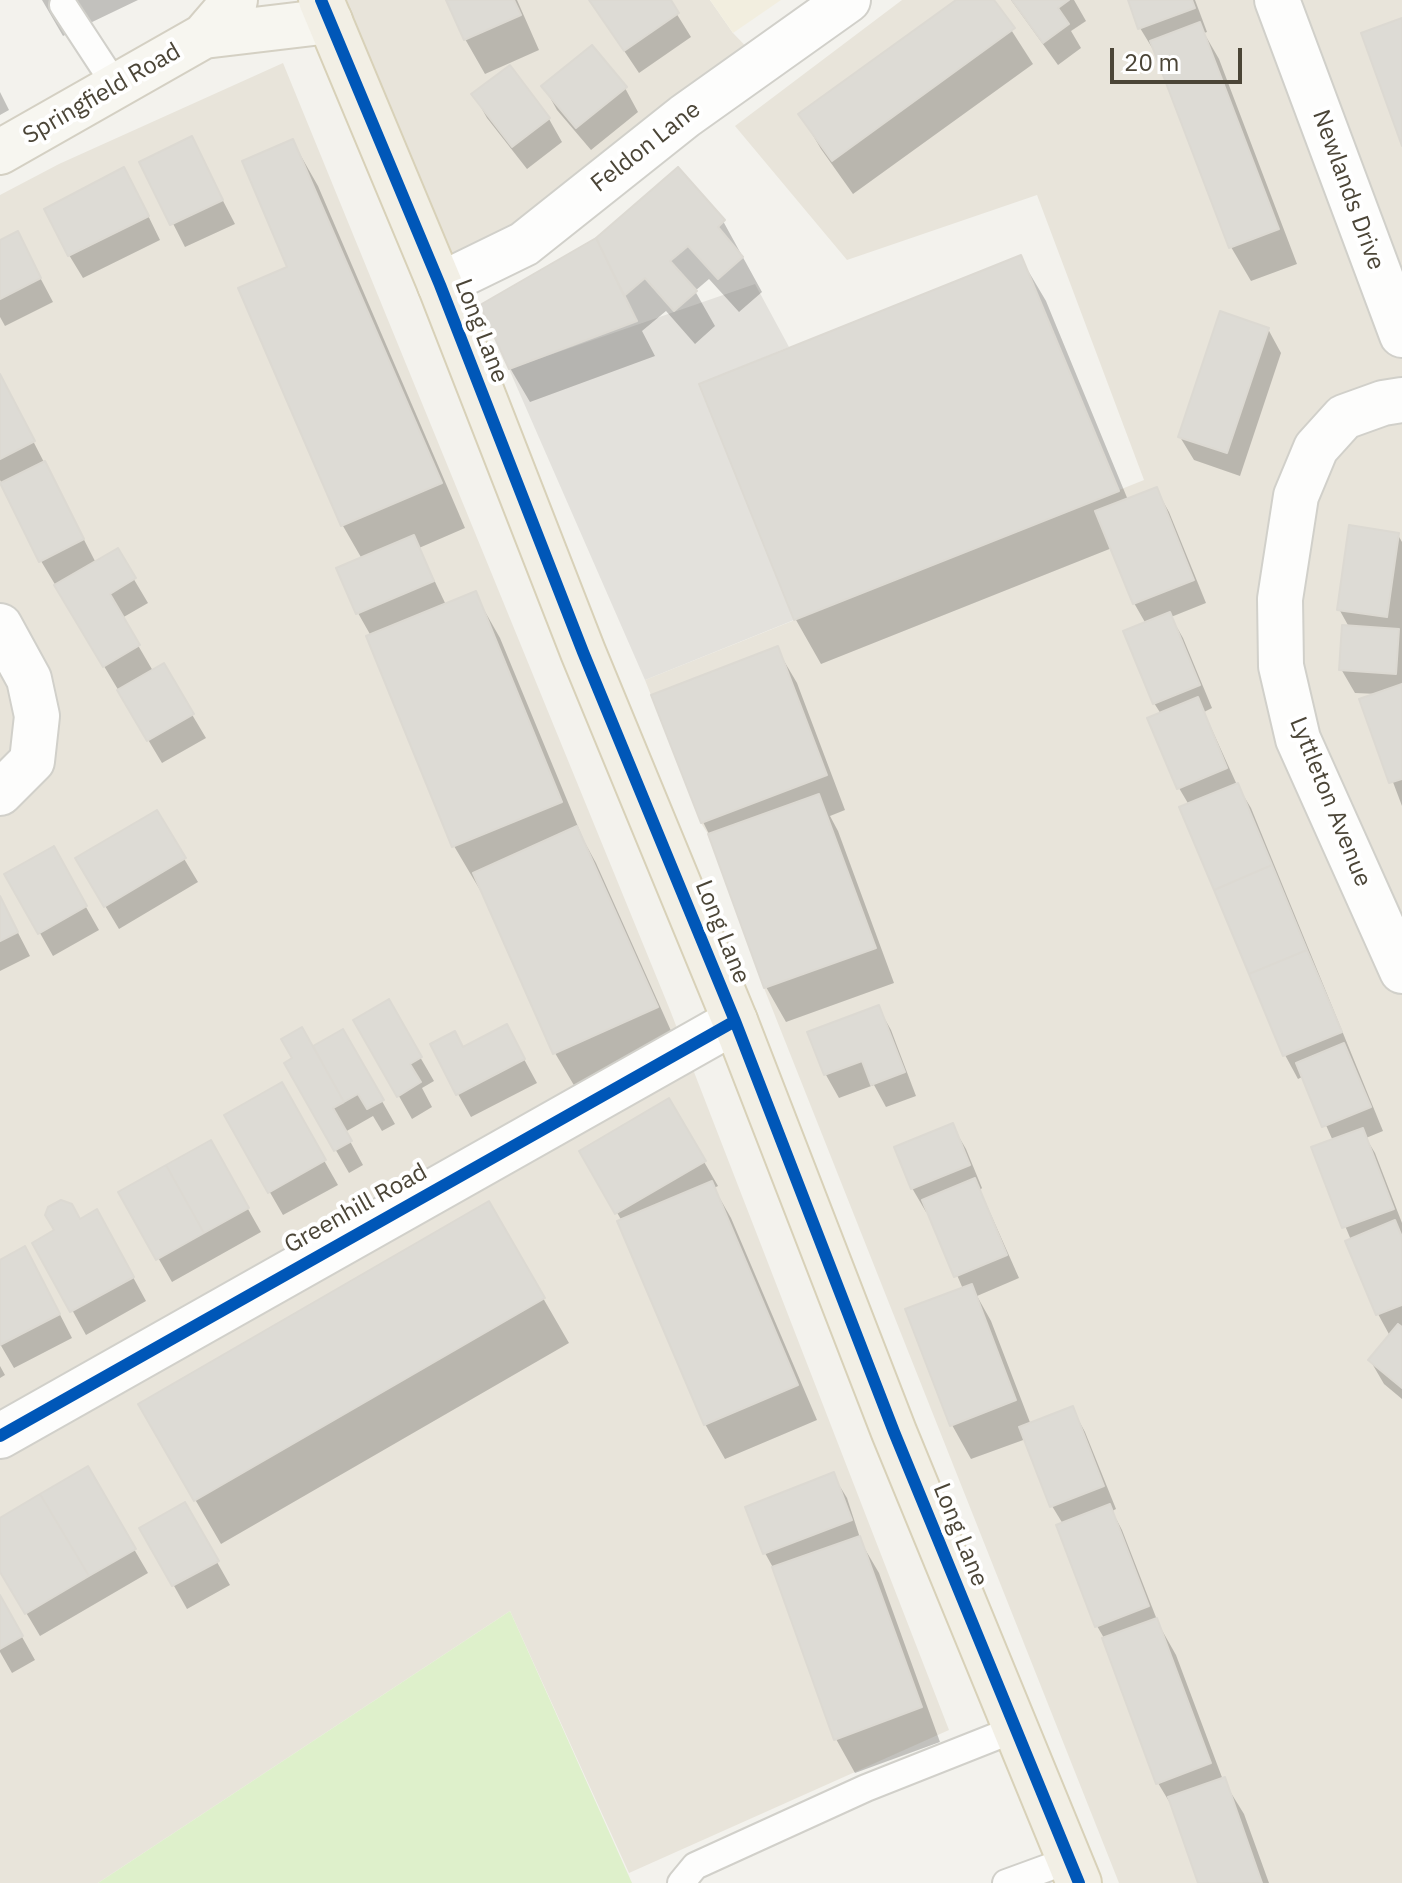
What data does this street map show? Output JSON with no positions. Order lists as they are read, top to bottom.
{
  "streets": {
    "main road": ["Long Lane"],
    "street": [
      "Springfield Road",
      "Feldon Lane",
      "Newlands Drive",
      "Lyttleton Avenue",
      "Greenhill Road"
    ]
  },
  "crossings": [
    ["Springfield Road", "Long Lane"],
    ["Feldon Lane", "Long Lane"],
    ["Long Lane", "Greenhill Road"]
  ],
  "scale_bar": "20 m"
}
